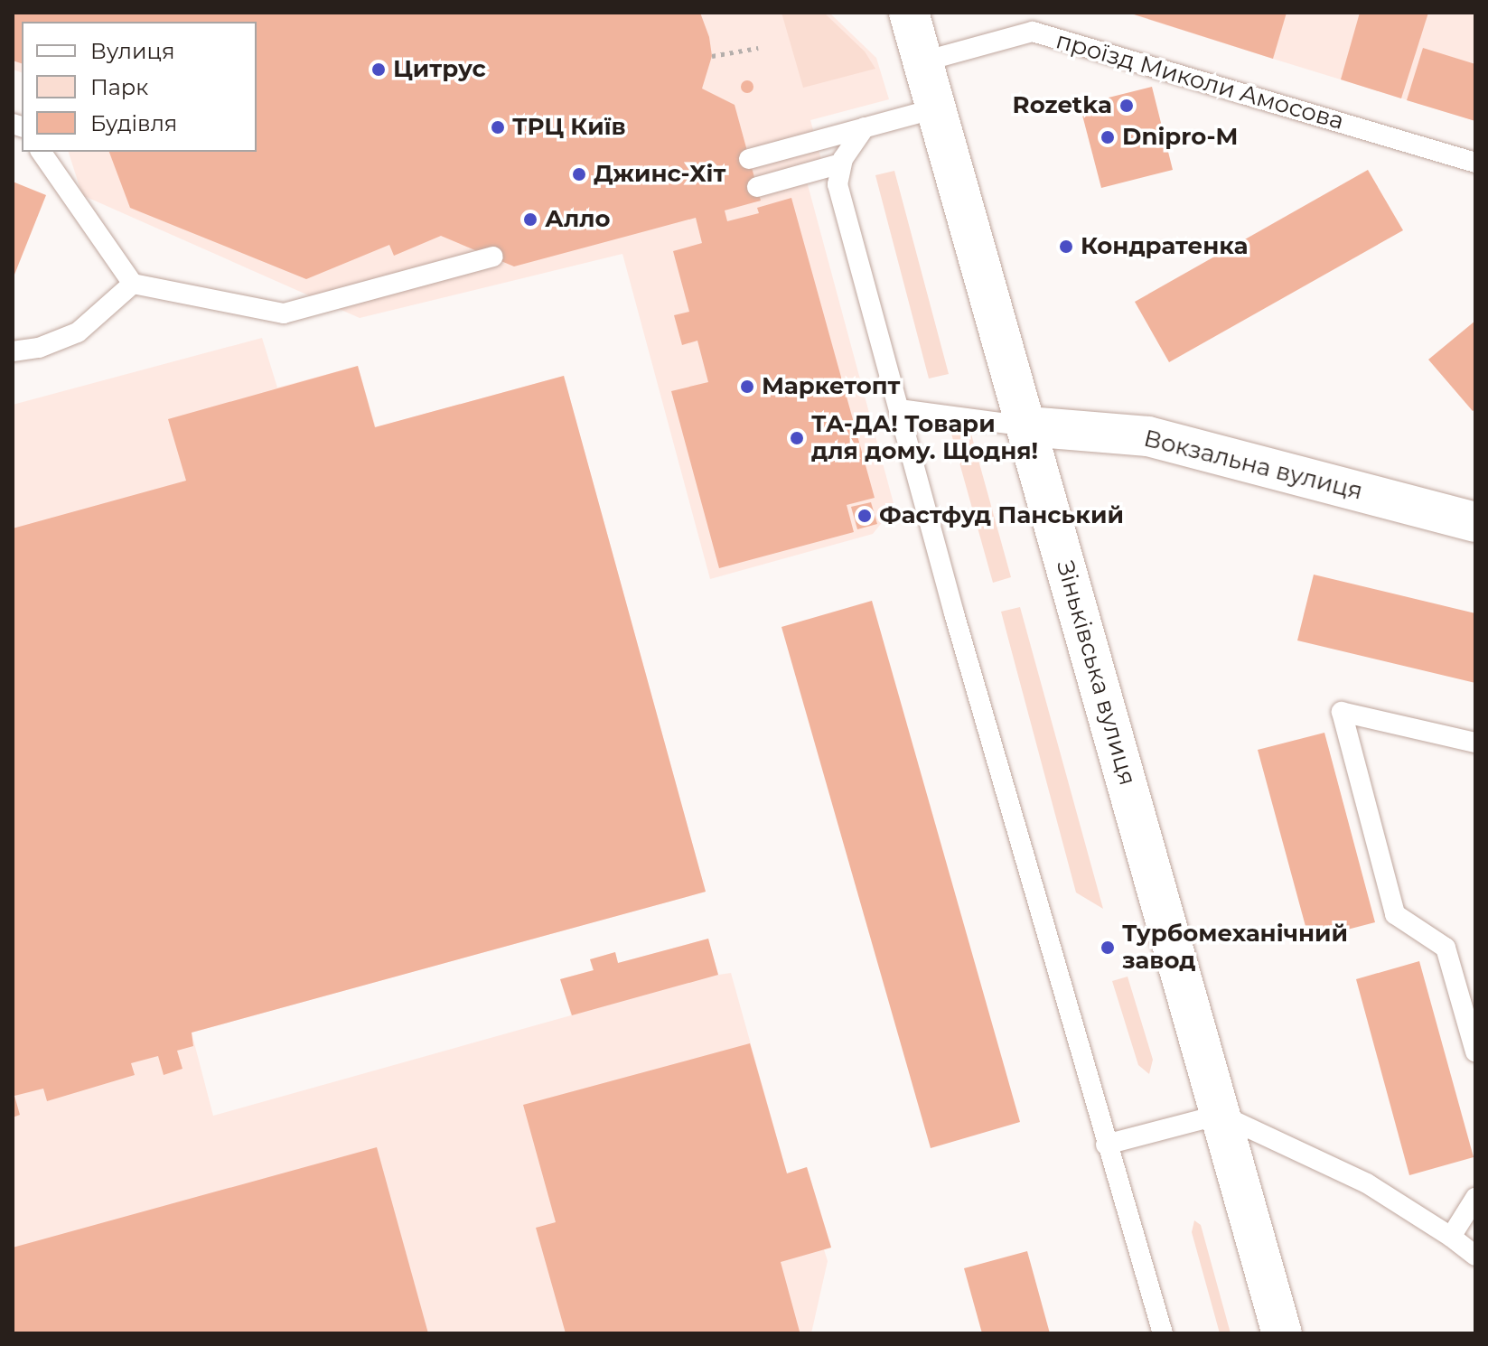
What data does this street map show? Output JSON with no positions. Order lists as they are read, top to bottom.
{
  "streets": {
    "main road": ["Вокзальна вулиця", "Зіньківська вулиця"],
    "lane": ["проїзд Миколи Амосова"]
  },
  "crossings": [
    ["проїзд Миколи Амосова", "Зіньківська вулиця"],
    ["Вокзальна вулиця", "Зіньківська вулиця"]
  ],
  "places": [
    "Цитрус",
    "Rozetka",
    "ТРЦ Київ",
    "Dnipro-M",
    "Джинс-Хіт",
    "Алло",
    "Кондратенка",
    "Маркетопт",
    "ТА-ДА! Товари для дому. Щодня!",
    "Фастфуд Панський",
    "Турбомеханічний завод"
  ],
  "legend": ["Вулиця", "Парк", "Будівля"]
}
